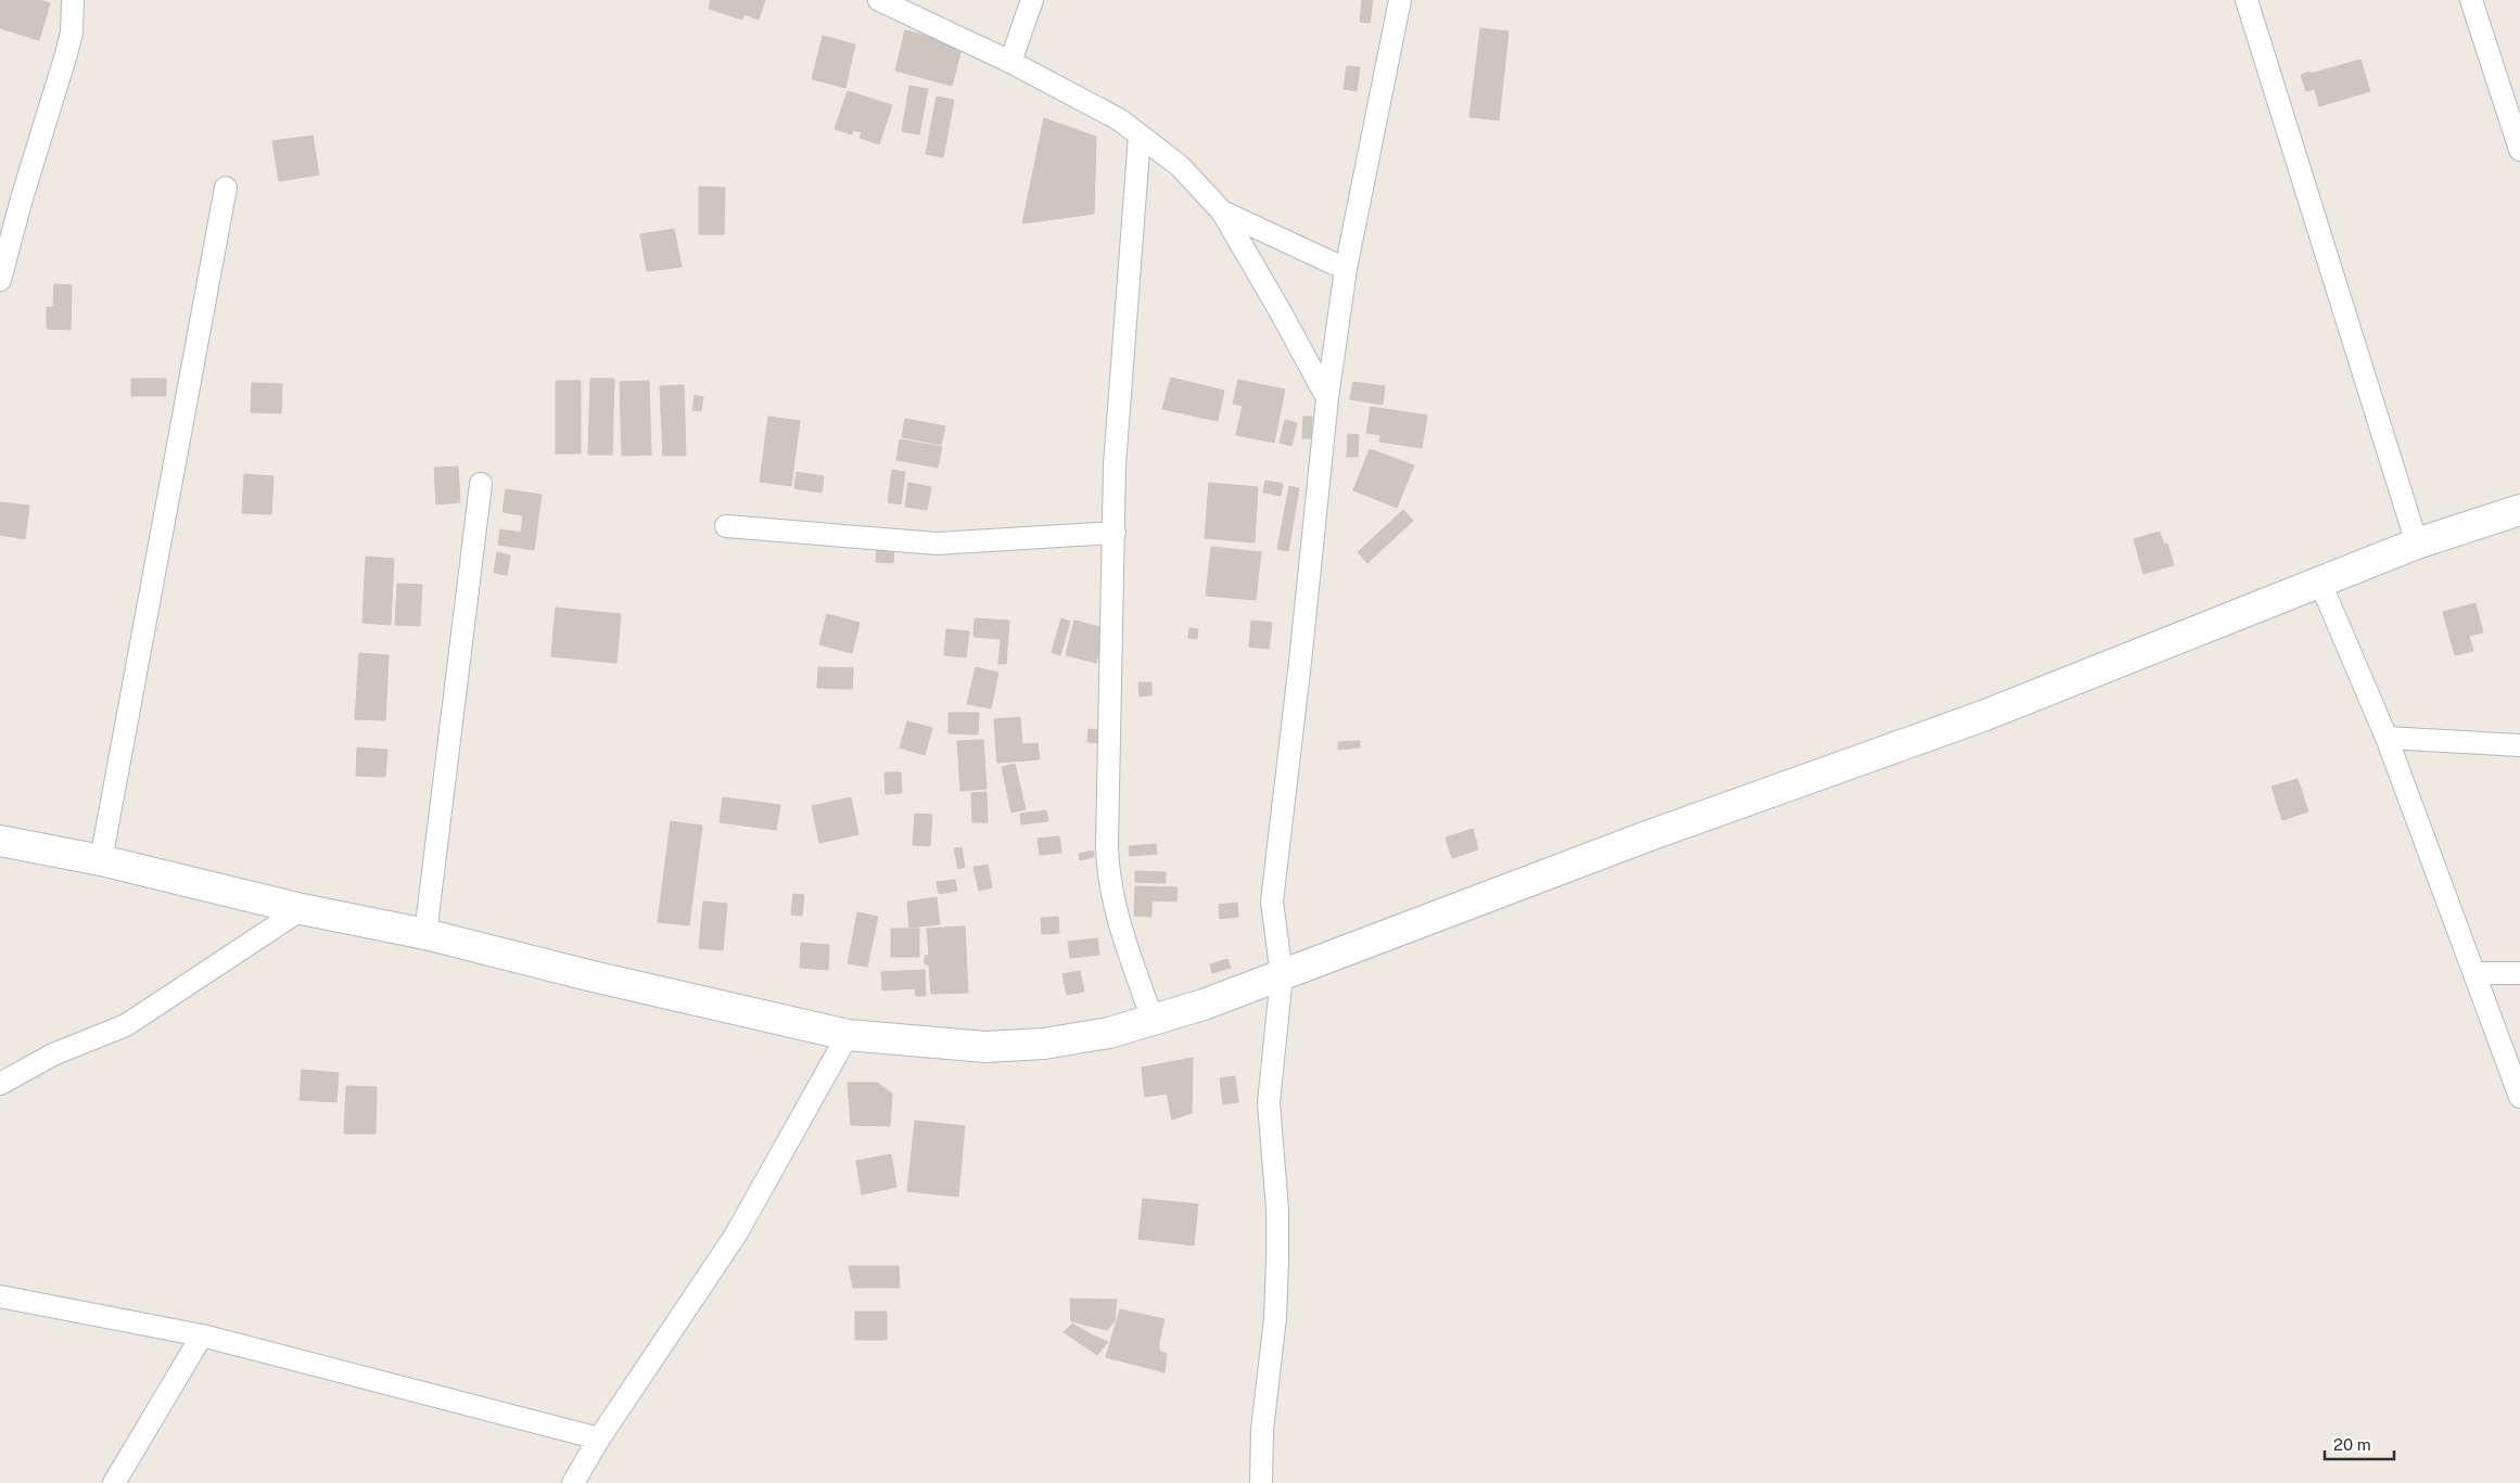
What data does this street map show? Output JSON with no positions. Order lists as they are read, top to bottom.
{
  "scale_bar": "20 m"
}
